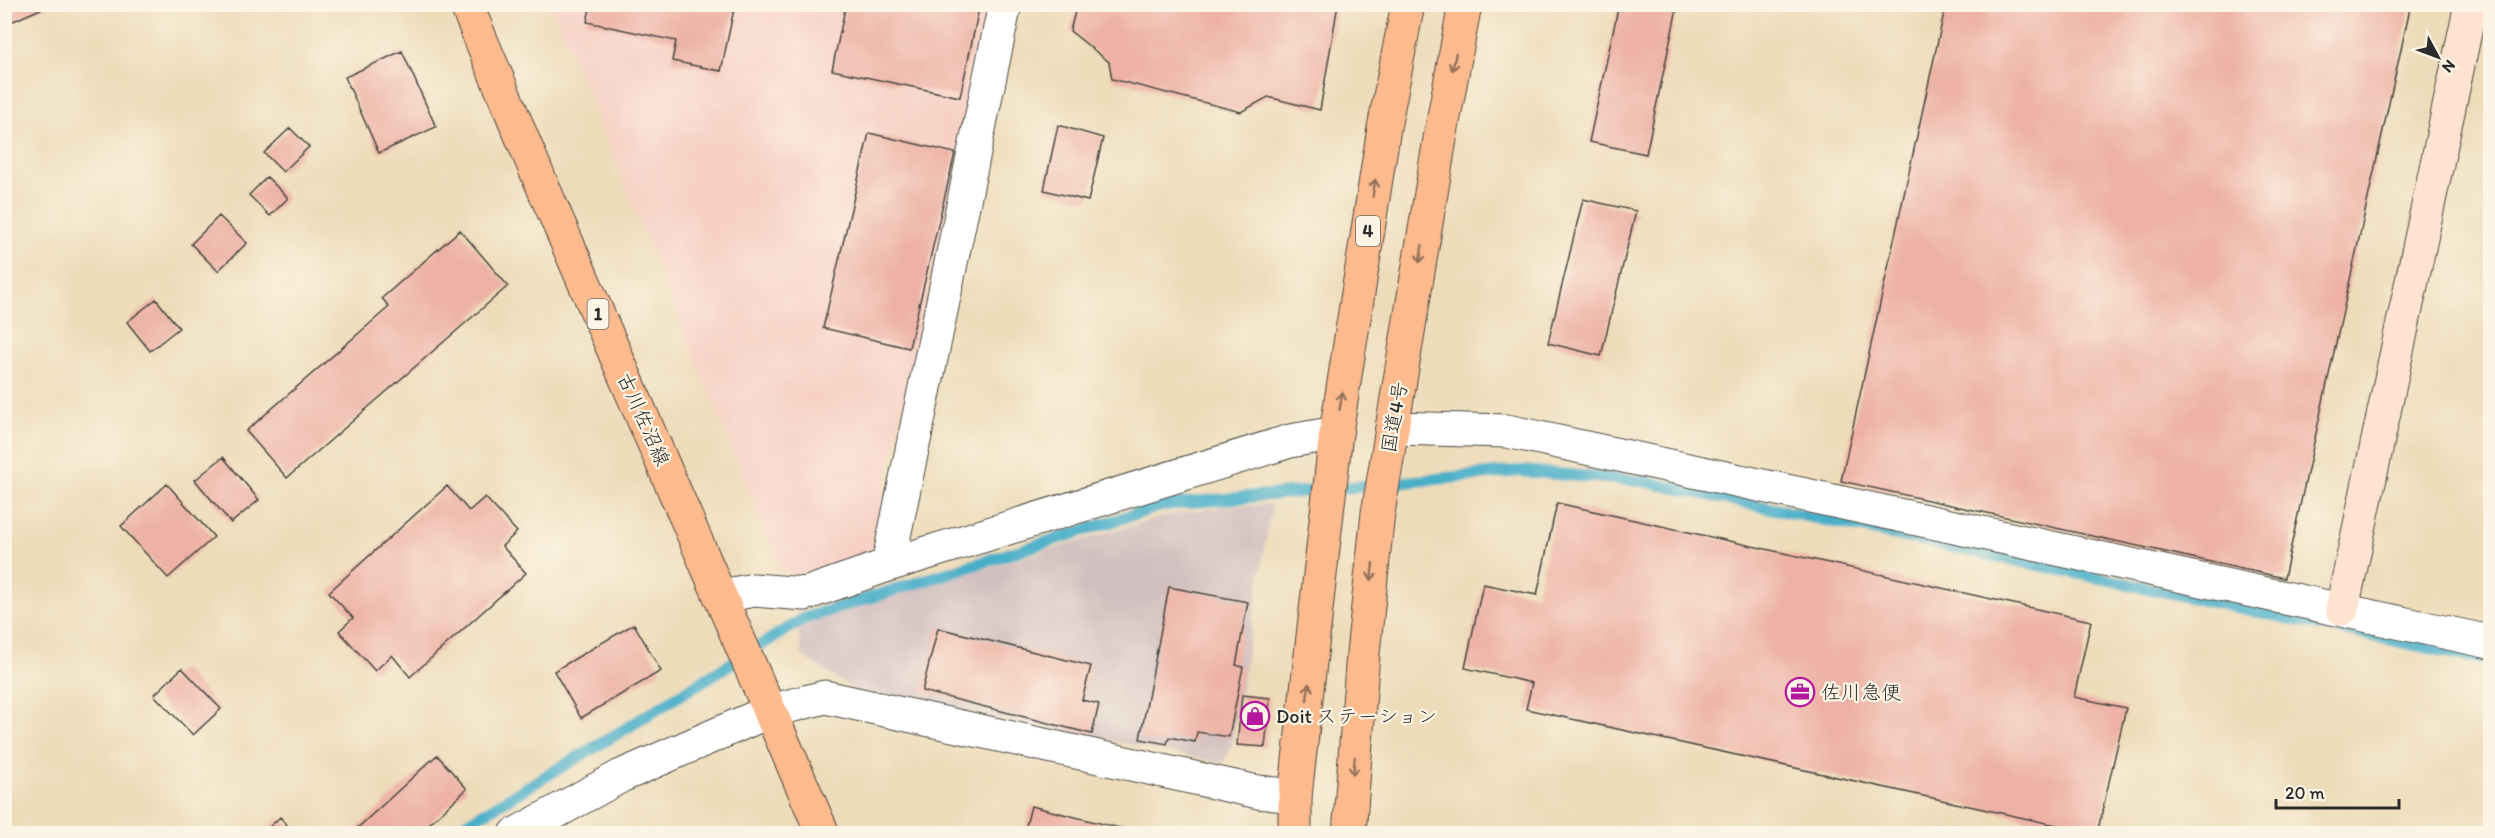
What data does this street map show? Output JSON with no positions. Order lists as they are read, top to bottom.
{
  "streets": {
    "main road": [
      "4",
      "1",
      "国道4号",
      "古川佐沼線"
    ]
  },
  "places": {
    "office": ["佐川急便"],
    "shop": ["Doit ステーション"]
  },
  "scale_bar": "20 m",
  "north": "bottom right"
}
